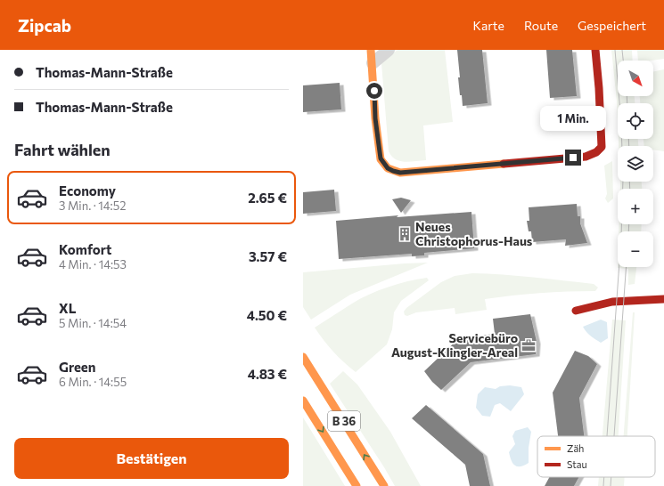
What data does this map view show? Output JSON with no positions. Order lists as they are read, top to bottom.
{
  "streets": {
    "main road": ["B 36"]
  },
  "places": {
    "building": ["Neues Christophorus-Haus"],
    "office": ["Servicebüro August-Klingler-Areal"]
  },
  "legend": ["Zäh", "Stau"],
  "north": "bottom right",
  "page": {
    "header": "Zipcab",
    "nav": ["Karte", "Route", "Gespeichert"],
    "banner": ["Thomas-Mann-Straße", "Thomas-Mann-Straße"],
    "map_buttons": ["+", "−"],
    "bubble": "1 Min.",
    "heading": "Fahrt wählen",
    "list": [
      {
        "name": "Economy",
        "note": "3 Min. · 14:52",
        "value": "2.65 €"
      },
      {
        "name": "Komfort",
        "note": "4 Min. · 14:53",
        "value": "3.57 €"
      },
      {
        "name": "XL",
        "note": "5 Min. · 14:54",
        "value": "4.50 €"
      },
      {
        "name": "Green",
        "note": "6 Min. · 14:55",
        "value": "4.83 €"
      }
    ],
    "buttons": "Bestätigen"
  }
}
